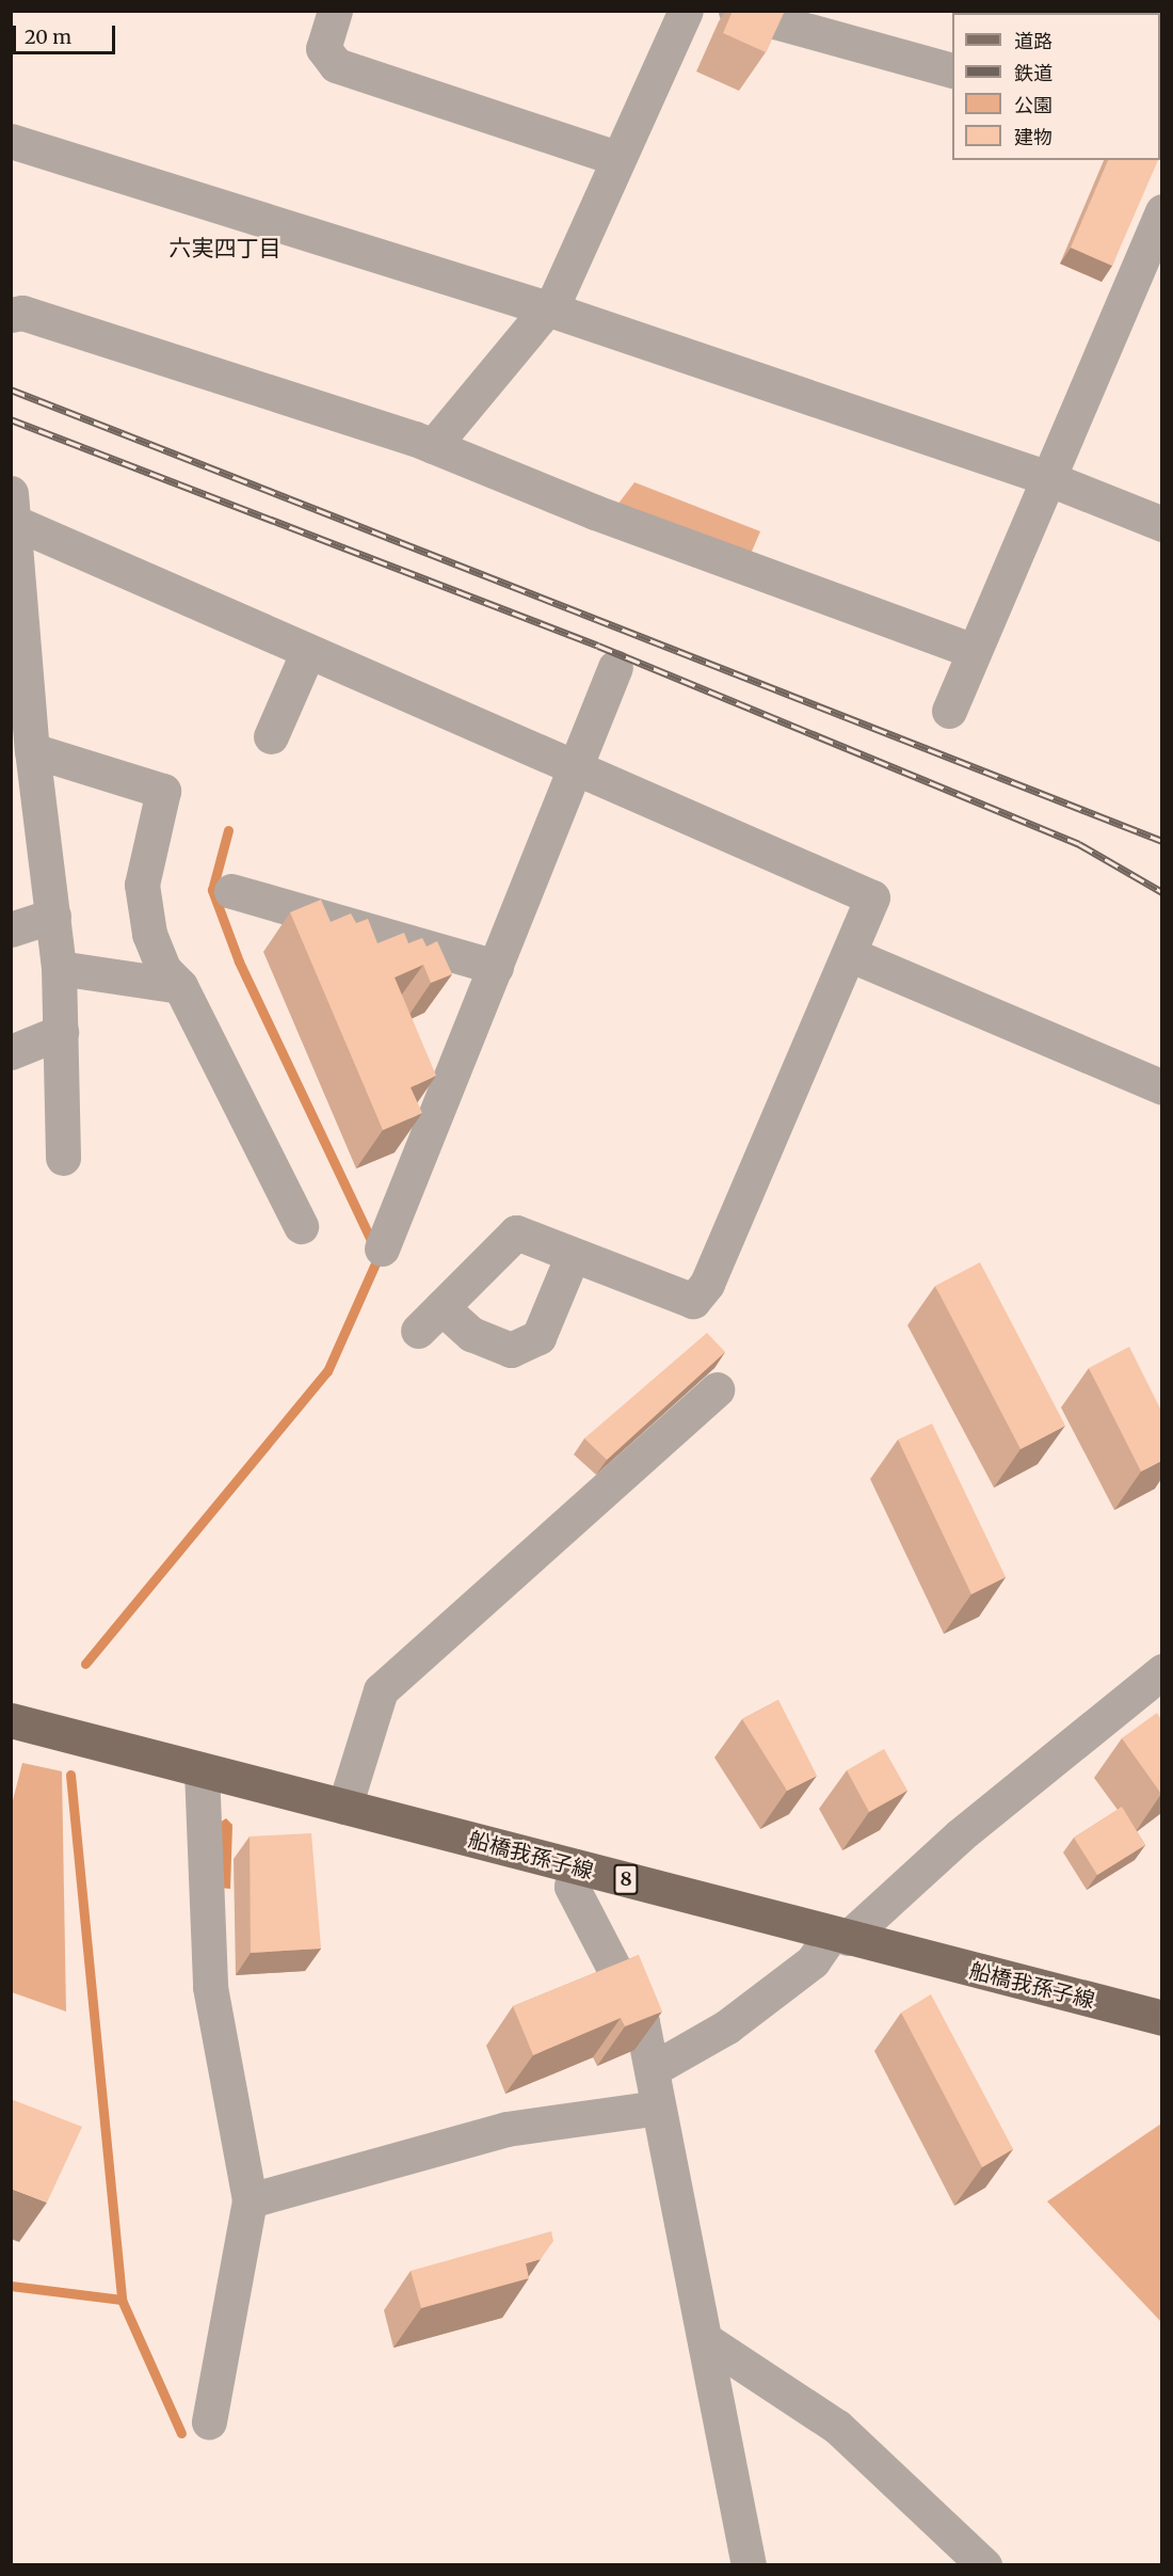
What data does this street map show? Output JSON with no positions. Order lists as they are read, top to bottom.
{
  "streets": {
    "main road": ["船橋我孫子線", "8"]
  },
  "districts": ["六実四丁目"],
  "legend": [
    "道路",
    "鉄道",
    "公園",
    "建物"
  ],
  "scale_bar": "20 m"
}
